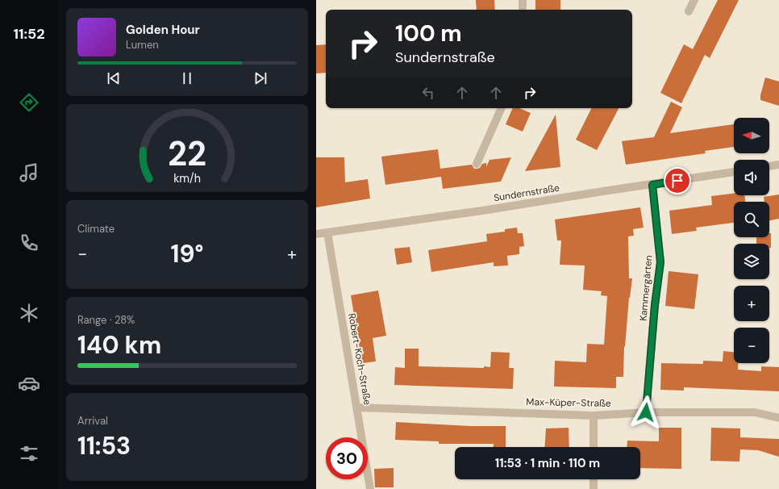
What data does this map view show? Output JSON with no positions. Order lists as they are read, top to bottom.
{
  "streets": {
    "street": [
      "Sundernstraße",
      "Kammergärten",
      "Robert-Koch-Straße",
      "Max-Küper-Straße"
    ]
  },
  "crossings": [
    ["Sundernstraße", "Kammergärten"],
    ["Sundernstraße", "Robert-Koch-Straße"],
    ["Kammergärten", "Max-Küper-Straße"],
    ["Robert-Koch-Straße", "Max-Küper-Straße"]
  ],
  "north": "left",
  "page": {
    "tabs": "11:52",
    "turn": ["100 m", "Sundernstraße"],
    "song": ["Golden Hour", "Lumen"],
    "map_buttons": ["+", "−"],
    "tile": [
      "Climate",
      ["Range · 28%", "140 km"],
      ["Arrival", "11:53"]
    ],
    "heat": ["−", "19°", "+"],
    "limit": "30",
    "trip": "11:53 · 1 min · 110 m",
    "gauge": ["22", "km/h"]
  }
}
